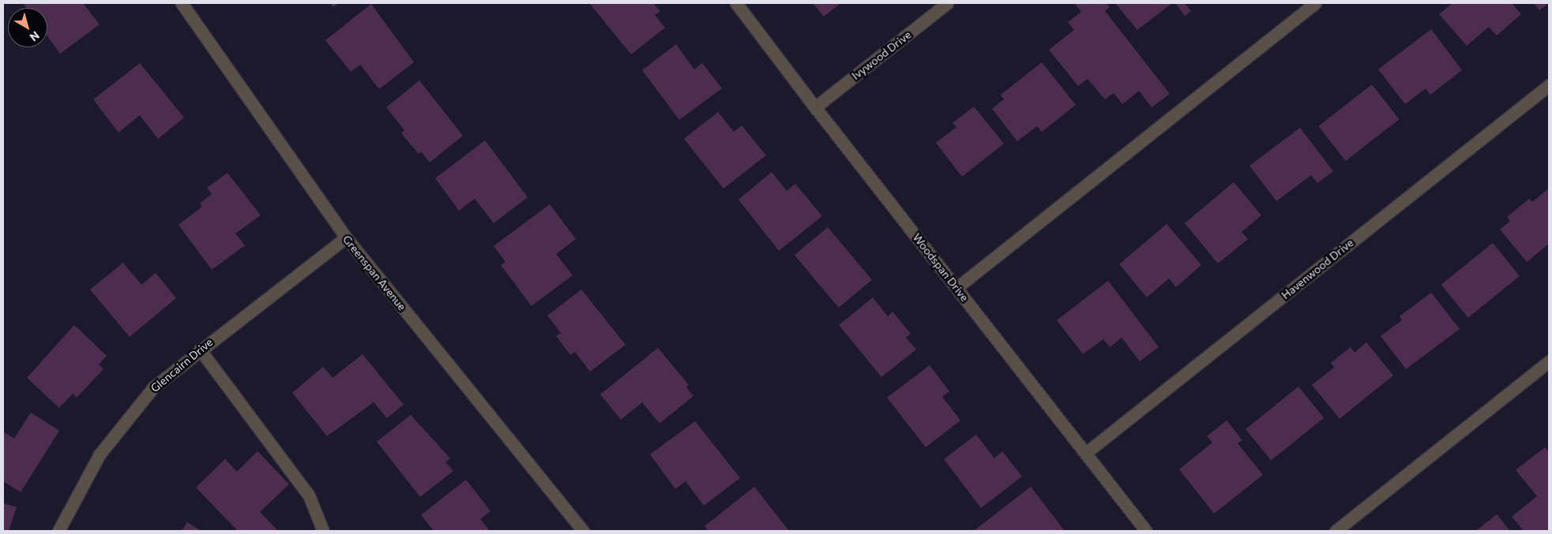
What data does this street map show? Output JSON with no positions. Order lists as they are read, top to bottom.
{
  "streets": {
    "street": [
      "Ivywood Drive",
      "Woodspan Drive",
      "Havenwood Drive",
      "Greenspan Avenue",
      "Glencairn Drive"
    ]
  },
  "crossings": [
    ["Ivywood Drive", "Woodspan Drive"],
    ["Woodspan Drive", "Havenwood Drive"],
    ["Greenspan Avenue", "Glencairn Drive"]
  ],
  "north": "bottom right"
}
